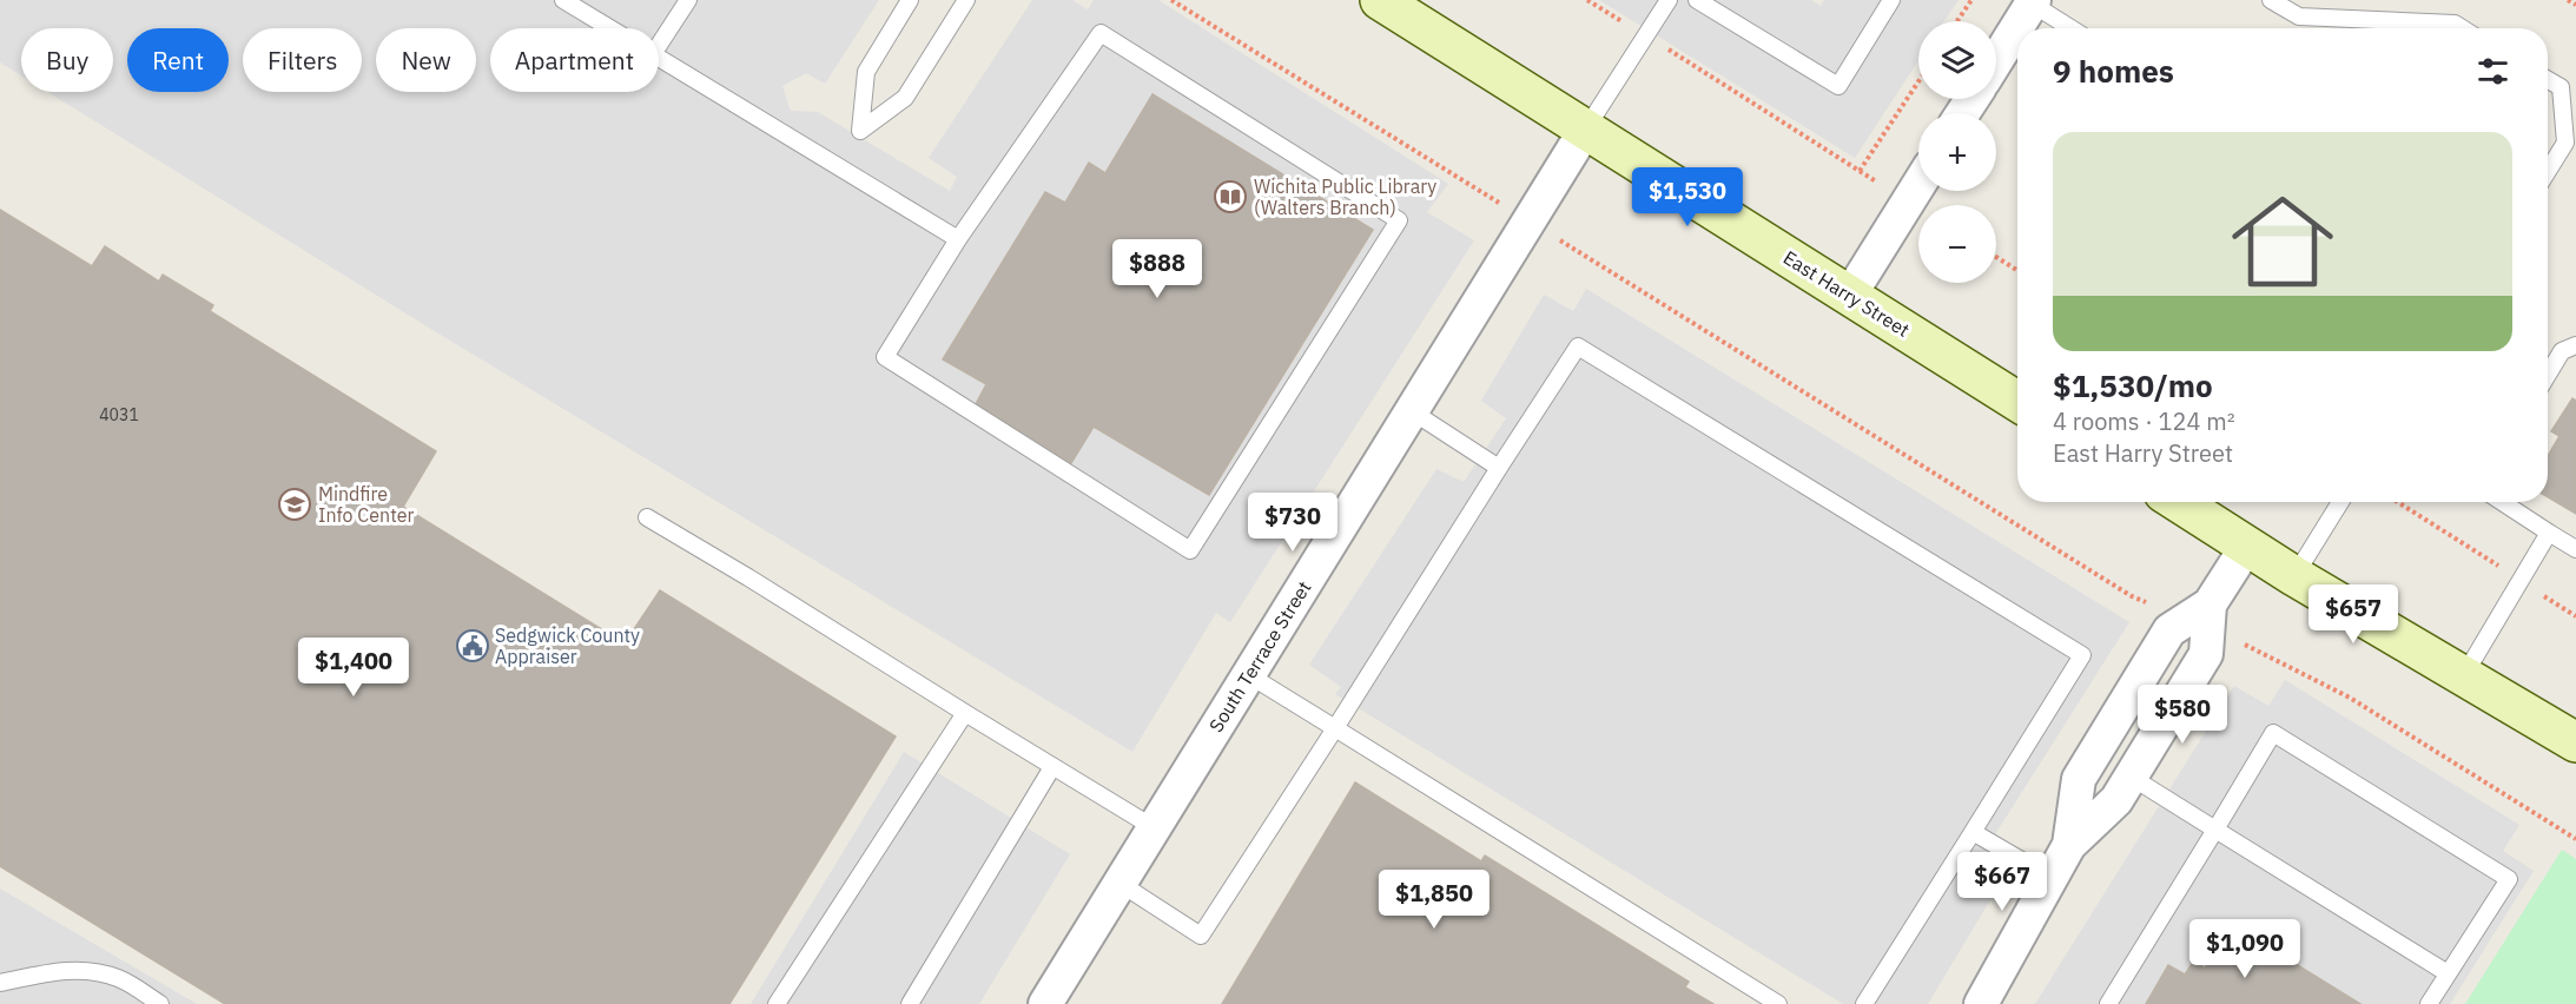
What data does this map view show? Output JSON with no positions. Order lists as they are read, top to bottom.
{
  "streets": {
    "main road": ["East Harry Street"],
    "street": ["South Terrace Street"]
  },
  "crossings": [
    ["East Harry Street", "South Terrace Street"]
  ],
  "places": {
    "library": ["Wichita Public Library (Walters Branch)"],
    "school or university": ["Mindfire Info Center"],
    "public building": ["Sedgwick County Appraiser"]
  },
  "house_numbers": ["4031"],
  "page": {
    "map_buttons": ["+", "−"],
    "chip": [
      "Buy",
      "Rent",
      "Filters",
      "New",
      "Apartment"
    ],
    "heading": "9 homes",
    "list": [
      {
        "name": "$1,530/mo",
        "note": "4 rooms · 124 m² · East Harry Street"
      }
    ],
    "price": [
      "$1,530",
      "$888",
      "$730",
      "$657",
      "$1,400",
      "$580",
      "$667",
      "$1,850",
      "$1,090"
    ]
  }
}
